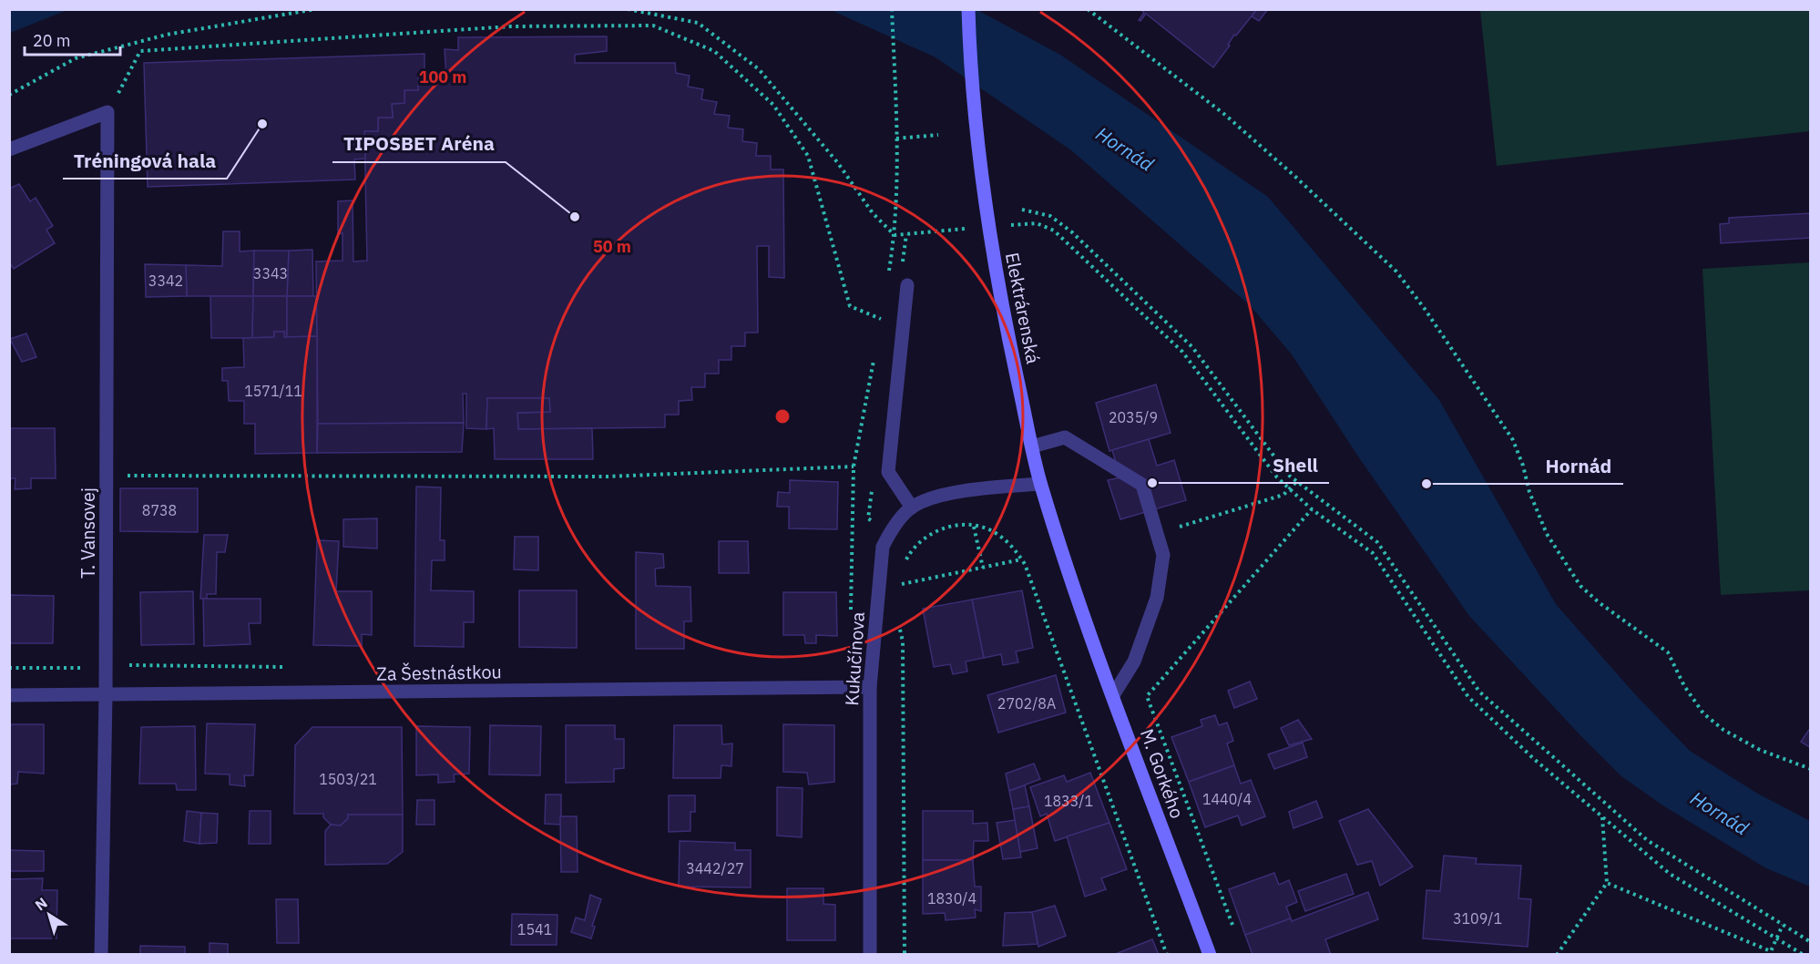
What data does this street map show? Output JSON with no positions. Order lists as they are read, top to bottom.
{
  "streets": {
    "main road": ["Elektrárenská", "M. Gorkého"],
    "street": ["T. Vansovej", "Kukučínova", "Za Šestnástkou"]
  },
  "crossings": [
    ["Elektrárenská", "M. Gorkého"],
    ["T. Vansovej", "Za Šestnástkou"],
    ["Kukučínova", "Za Šestnástkou"]
  ],
  "water": ["Hornád"],
  "places": [
    "Tréningová hala",
    "TIPOSBET Aréna",
    "Shell",
    "Hornád"
  ],
  "house_numbers": [
    "3343",
    "3342",
    "1571/11",
    "2035/9",
    "8738",
    "2702/8A",
    "1503/21",
    "1440/4",
    "1833/1",
    "3442/27",
    "1830/4",
    "3109/1",
    "1541"
  ],
  "scale_bar": "20 m",
  "north": "top left",
  "rings": ["100 m", "50 m"]
}
